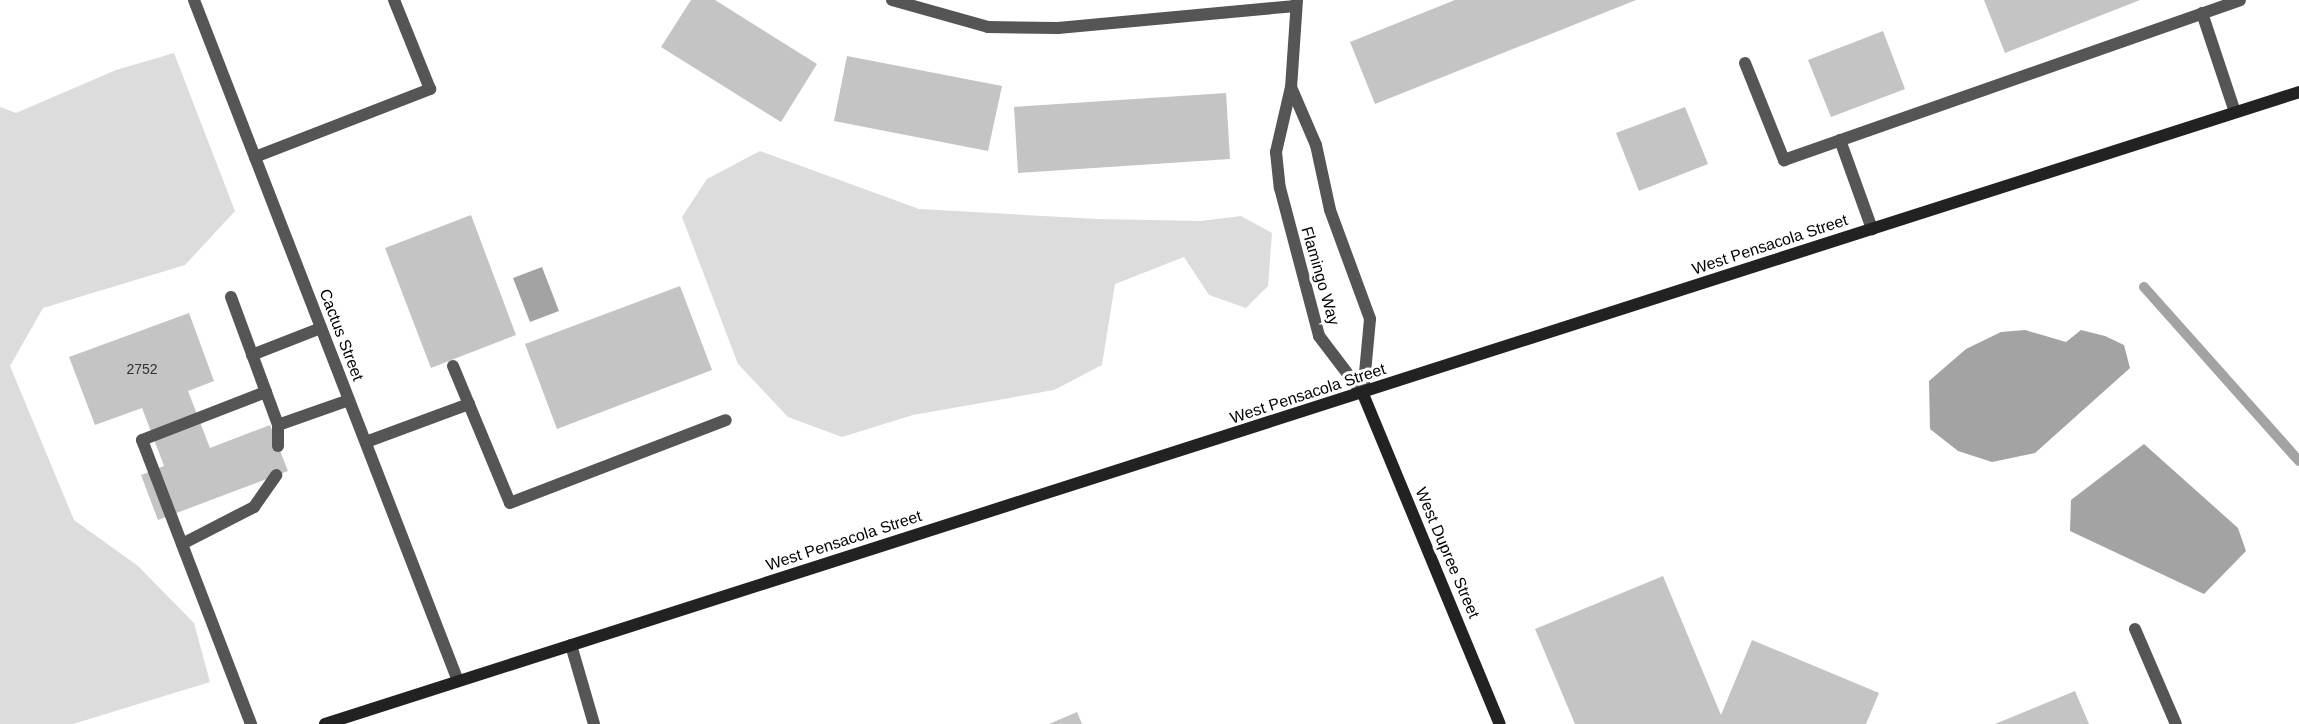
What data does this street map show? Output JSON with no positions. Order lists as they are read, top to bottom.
{
  "streets": {
    "main road": ["West Pensacola Street", "West Dupree Street"],
    "street": ["Flamingo Way", "Cactus Street"]
  },
  "crossings": [
    ["West Pensacola Street", "Flamingo Way"],
    ["West Pensacola Street", "Cactus Street"],
    ["West Pensacola Street", "West Dupree Street"],
    ["Flamingo Way", "West Dupree Street"]
  ],
  "house_numbers": ["2752"]
}
